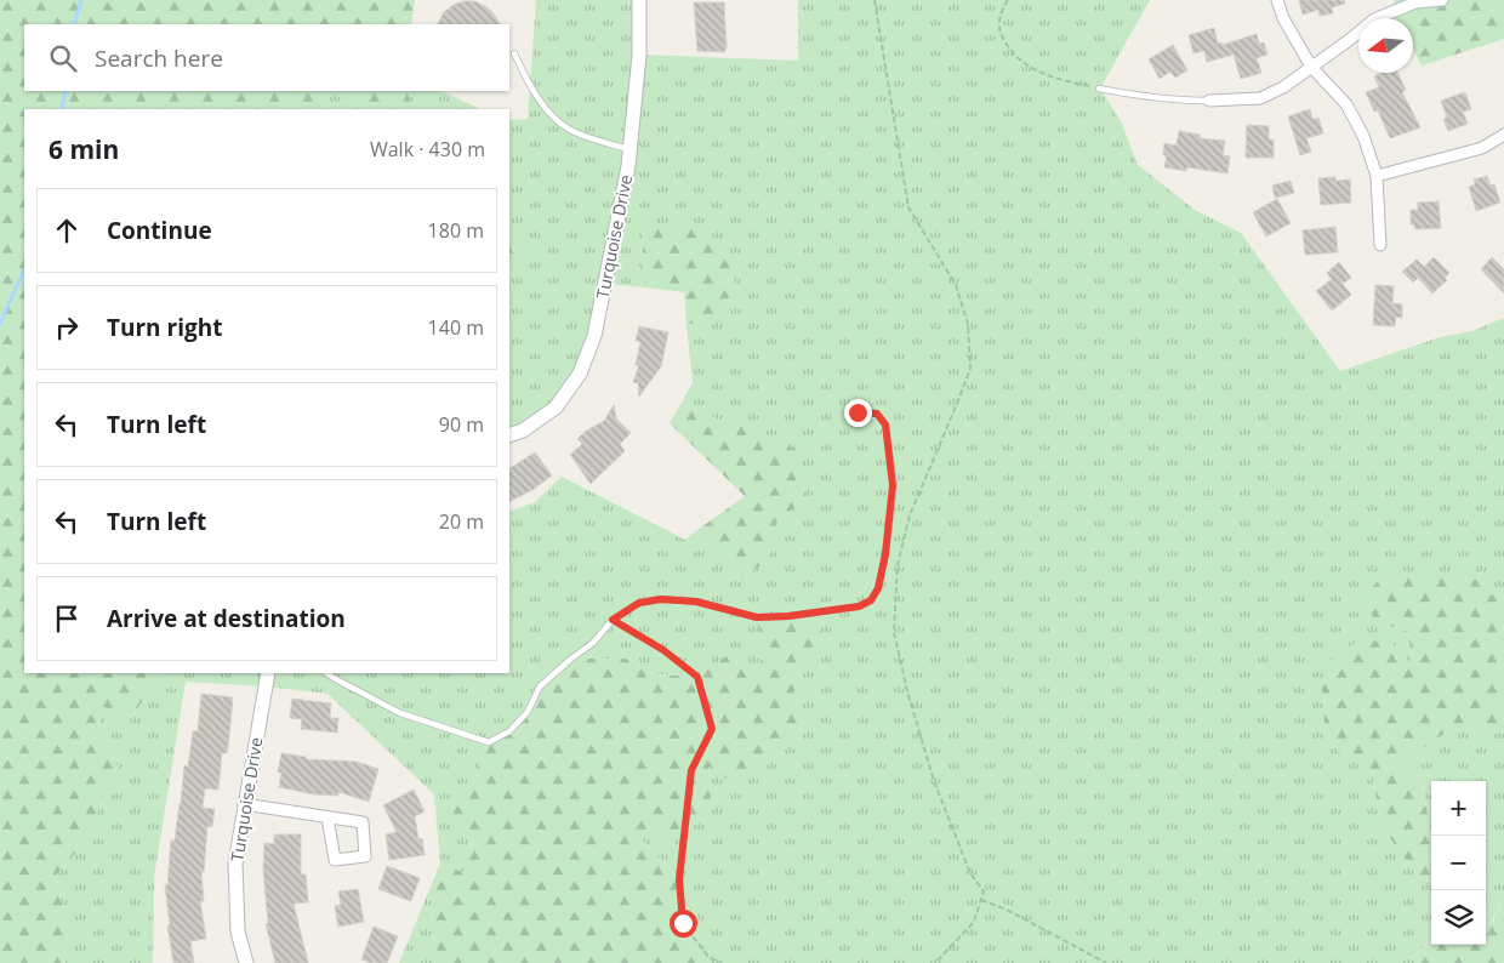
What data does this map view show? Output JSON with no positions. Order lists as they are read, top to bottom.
{
  "streets": {
    "street": ["Turquoise Drive"]
  },
  "north": "left",
  "page": {
    "search": "Search here",
    "heading": ["6 min", "Walk · 430 m"],
    "list": [
      ["Continue", "180 m"],
      ["Turn right", "140 m"],
      ["Turn left", "90 m"],
      ["Turn left", "20 m"],
      "Arrive at destination"
    ],
    "map_buttons": ["+", "−"]
  }
}
